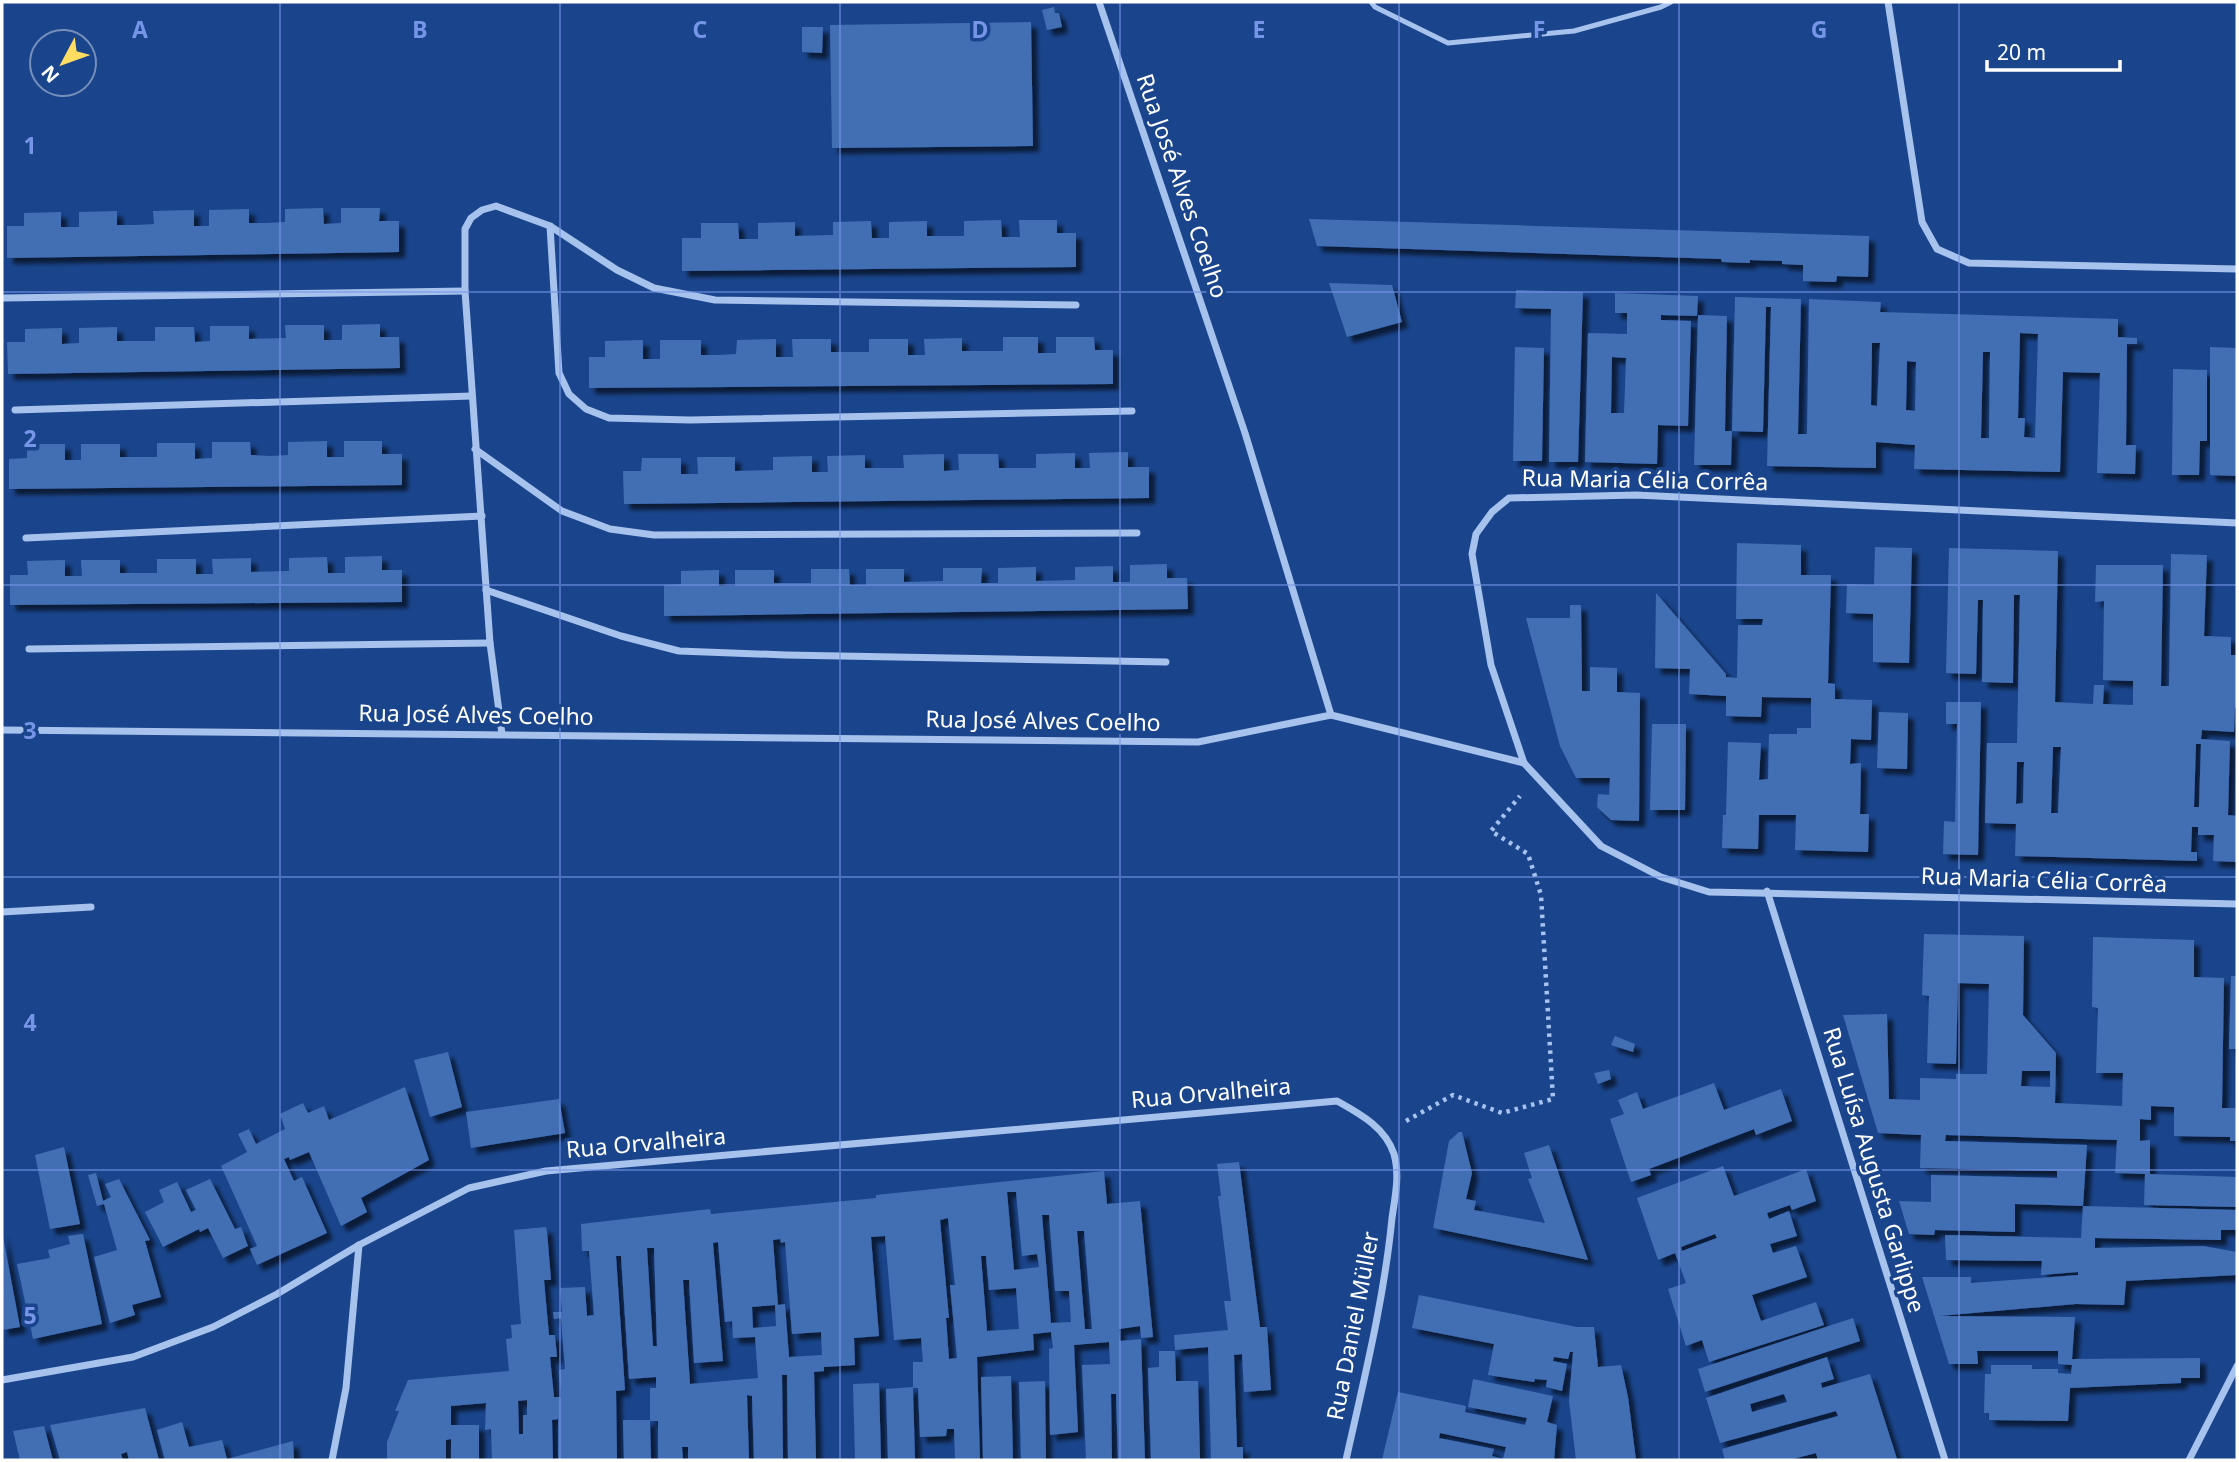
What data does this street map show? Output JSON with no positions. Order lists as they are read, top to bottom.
{
  "streets": {
    "street": [
      "Rua José Alves Coelho",
      "Rua Maria Célia Corrêa",
      "Rua Orvalheira",
      "Rua Luísa Augusta Garlippe",
      "Rua Daniel Müller"
    ]
  },
  "crossings": [
    ["Rua Maria Célia Corrêa", "Rua Luísa Augusta Garlippe"],
    ["Rua Orvalheira", "Rua Daniel Müller"]
  ],
  "scale_bar": "20 m",
  "north": "bottom left",
  "grid": {
    "columns": [
      "A",
      "B",
      "C",
      "D",
      "E",
      "F",
      "G"
    ],
    "rows": [
      "1",
      "2",
      "3",
      "4",
      "5"
    ]
  }
}
